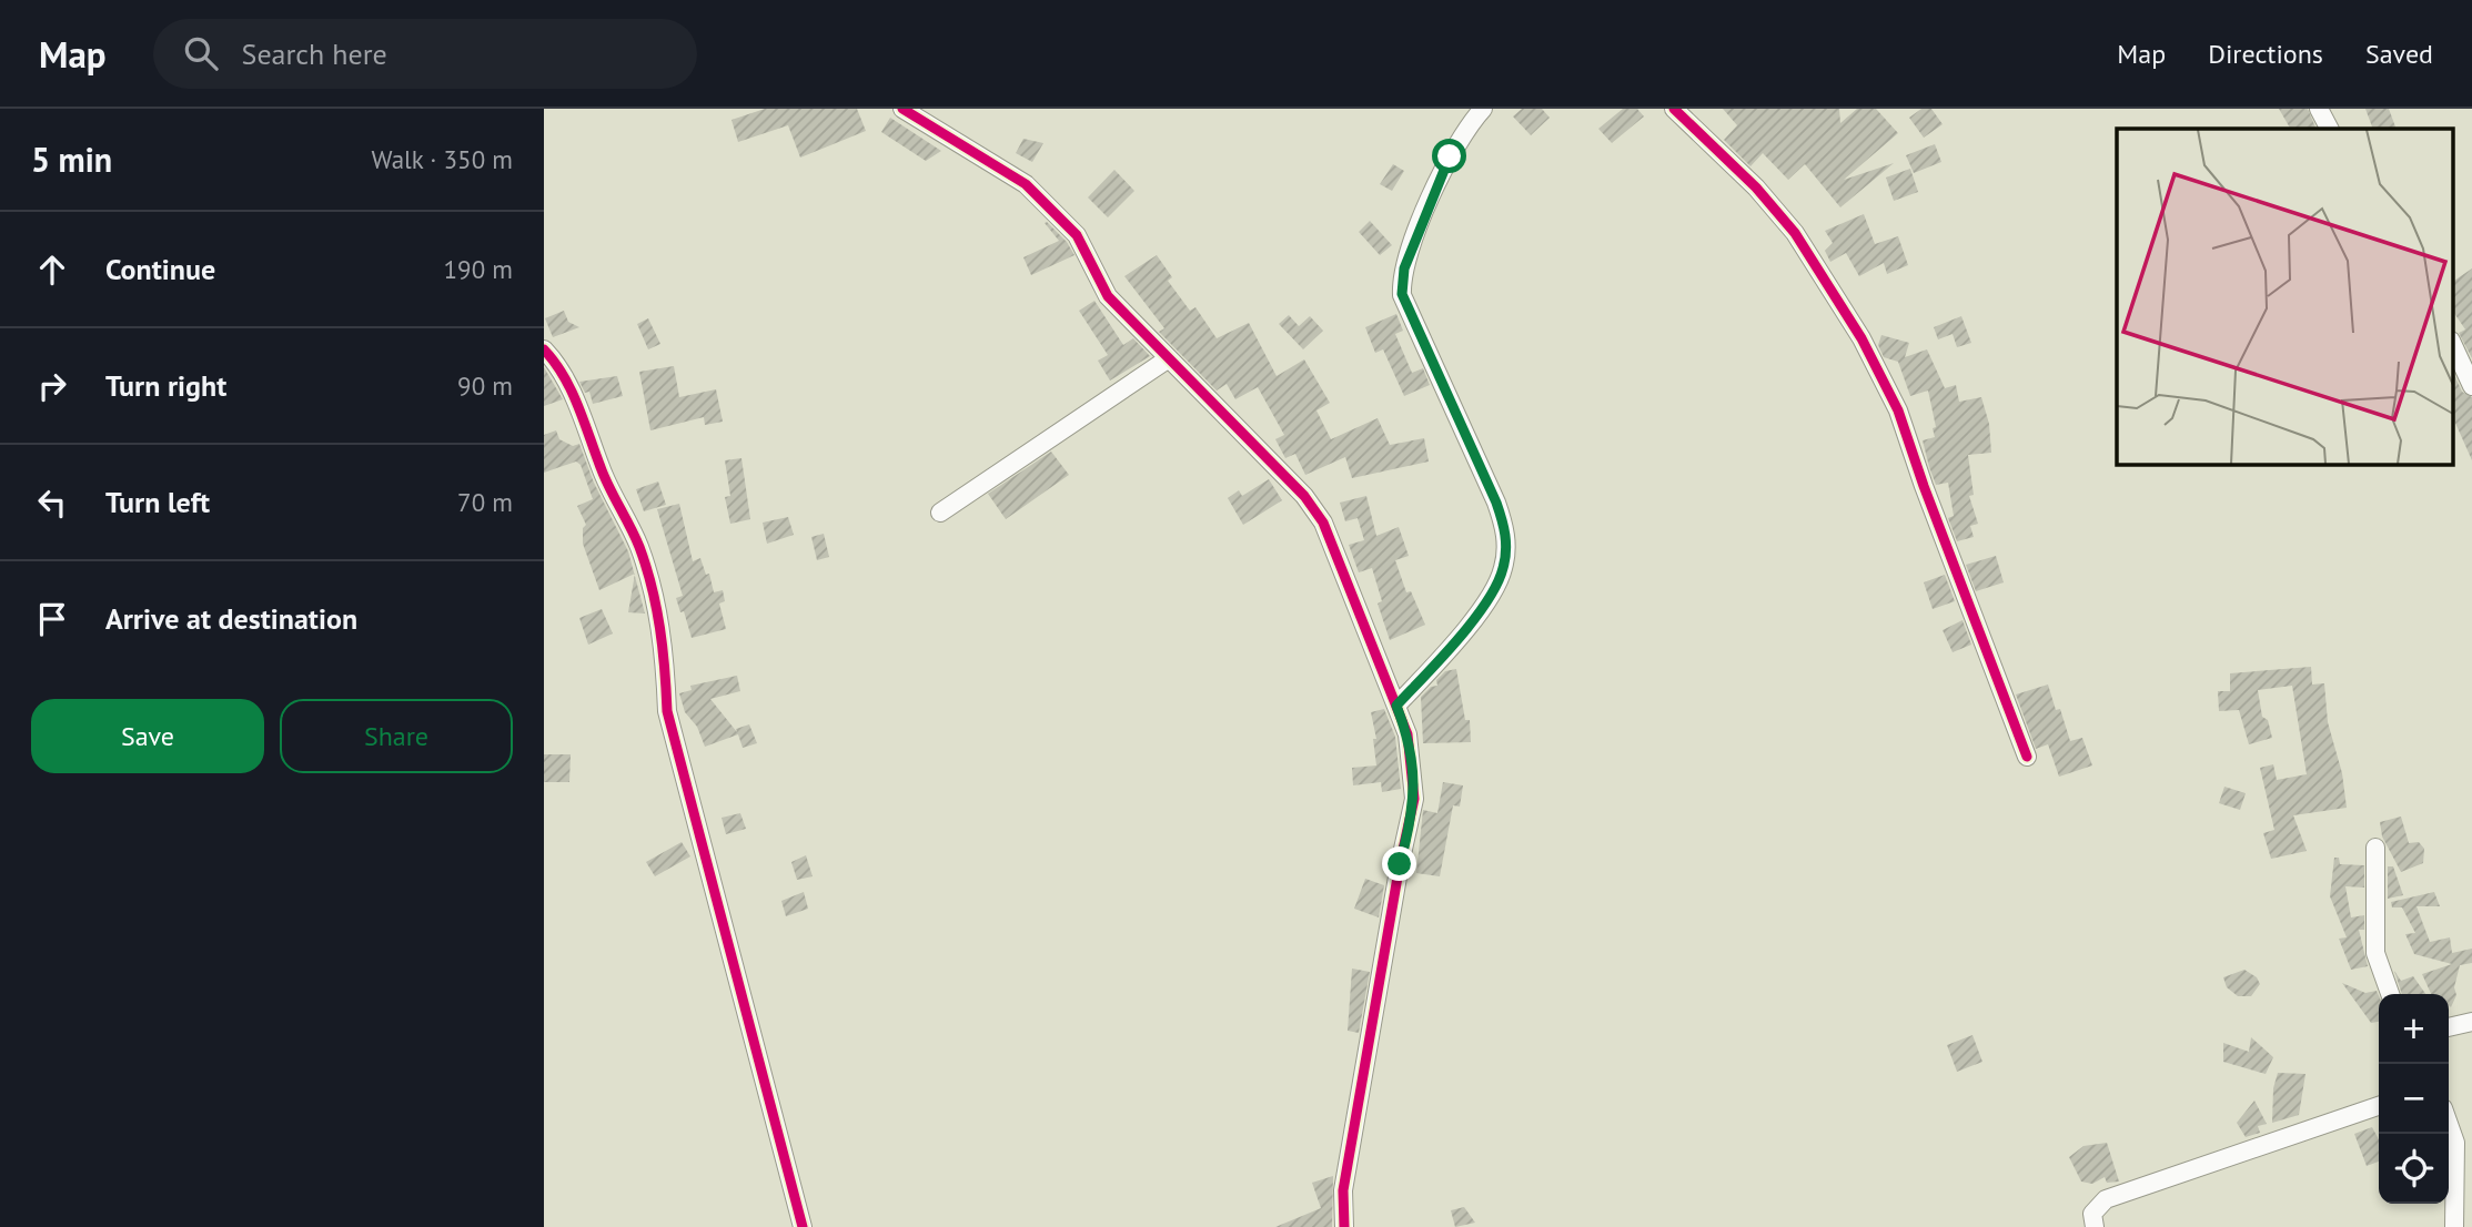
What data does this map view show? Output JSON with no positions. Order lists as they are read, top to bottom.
{
  "page": {
    "header": "Map",
    "search": "Search here",
    "nav": ["Map", "Directions", "Saved"],
    "heading": ["5 min", "Walk · 350 m"],
    "list": [
      ["Continue", "190 m"],
      ["Turn right", "90 m"],
      ["Turn left", "70 m"],
      "Arrive at destination"
    ],
    "buttons": ["Save", "Share"],
    "map_buttons": ["+", "−"]
  }
}
